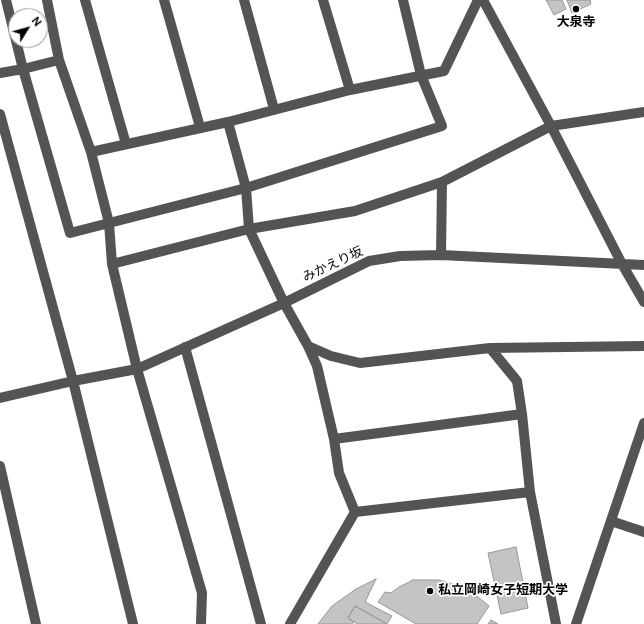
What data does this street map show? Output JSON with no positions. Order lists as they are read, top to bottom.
{
  "streets": {
    "street": ["みかえり坂"]
  },
  "places": ["大泉寺", "私立岡崎女子短期大学"],
  "north": "top right"
}
